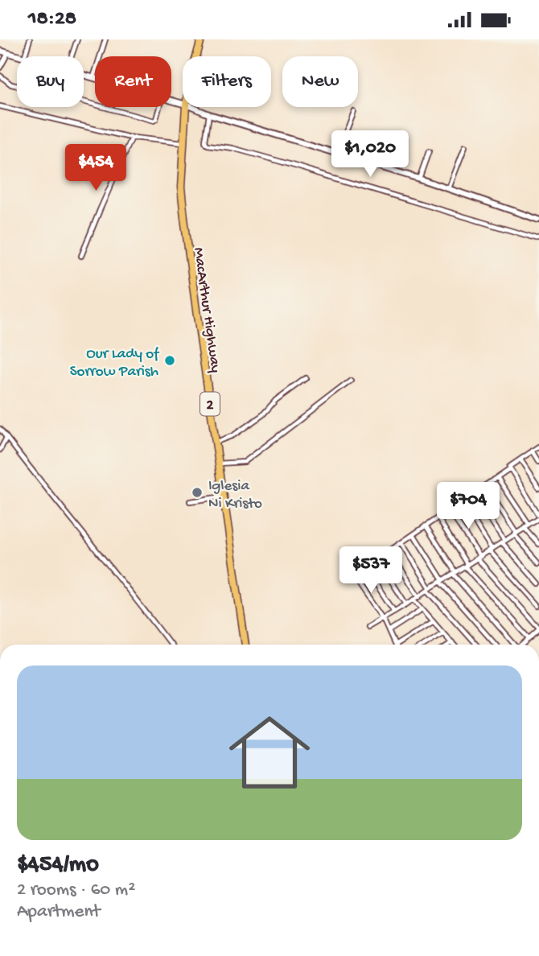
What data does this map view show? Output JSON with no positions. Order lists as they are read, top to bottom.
{
  "streets": {
    "highway": ["MacArthur Highway", "2"]
  },
  "places": ["Our Lady of Sorrow Parish", "Iglesia Ni Kristo"],
  "page": {
    "status": "18:28",
    "chip": [
      "Buy",
      "Rent",
      "Filters",
      "New"
    ],
    "price": [
      "$1,020",
      "$454",
      "$704",
      "$537"
    ],
    "list": [
      {
        "name": "$454/mo",
        "note": "2 rooms · 60 m² · Apartment"
      }
    ]
  }
}
